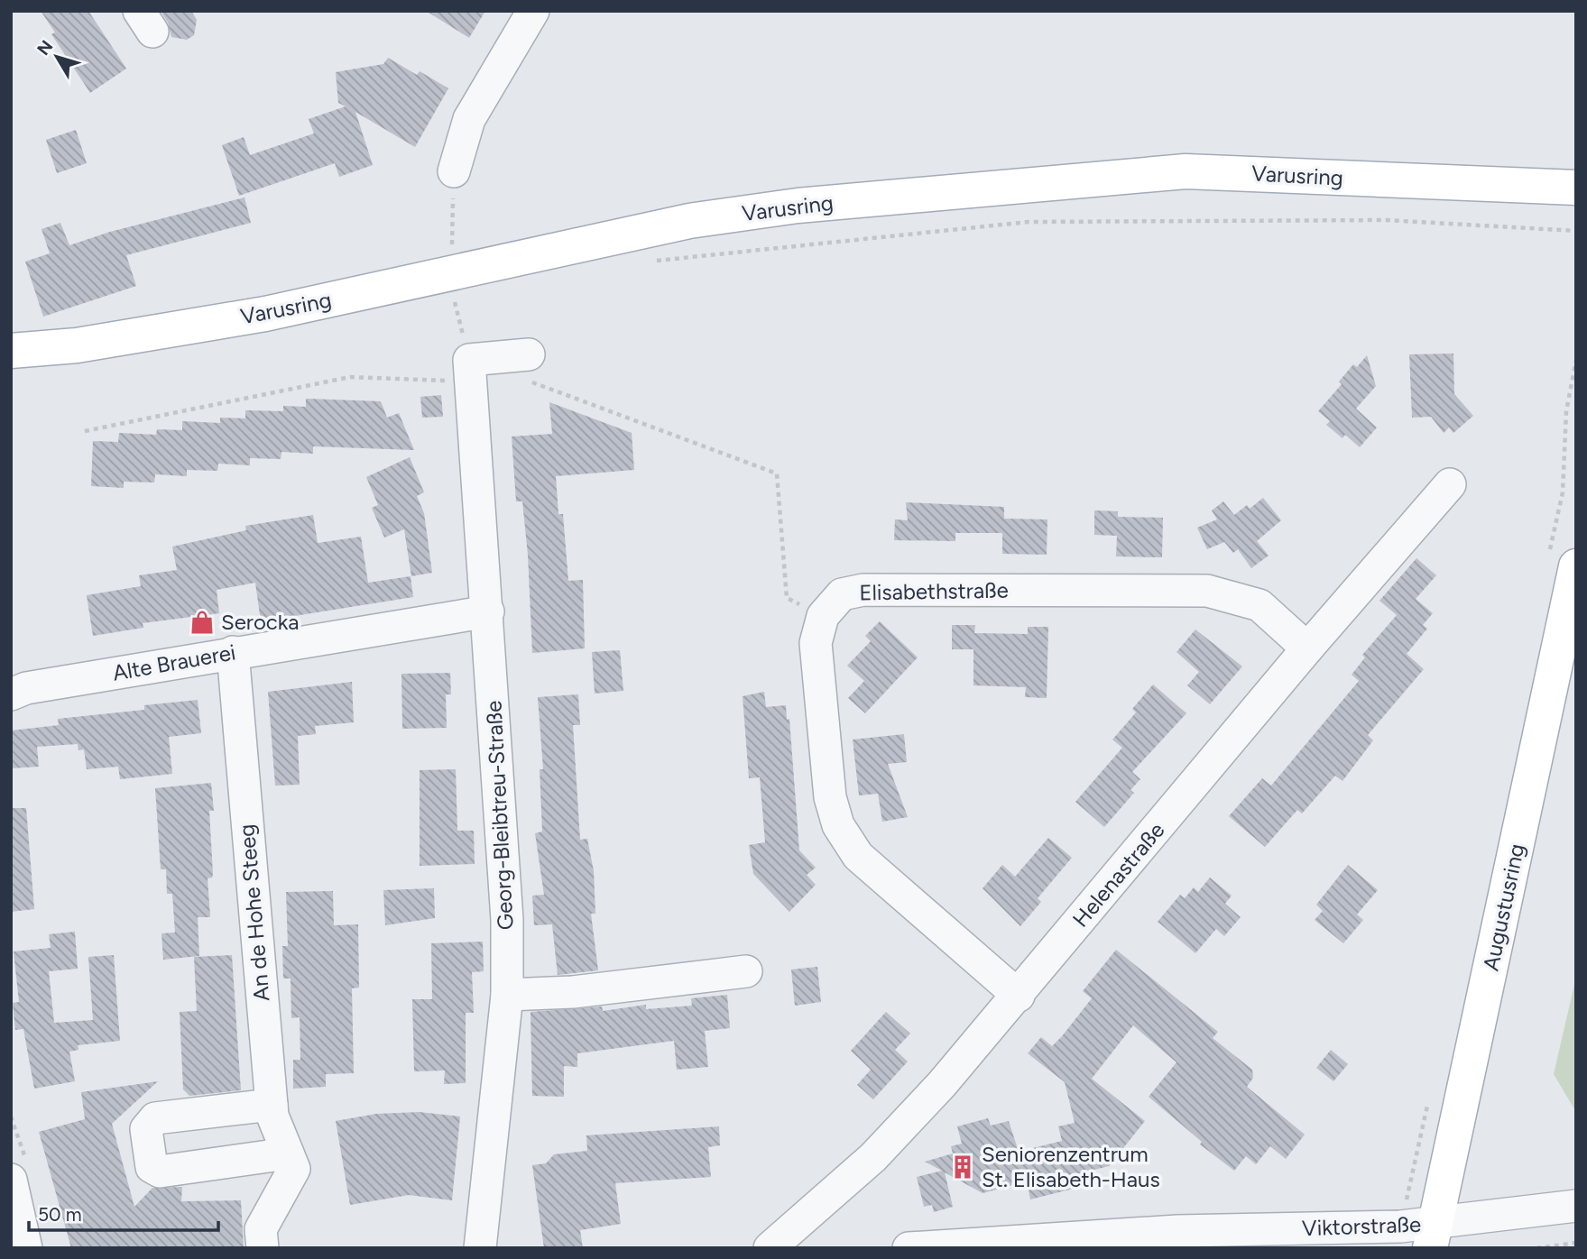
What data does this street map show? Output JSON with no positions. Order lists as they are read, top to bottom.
{
  "streets": {
    "main road": ["Varusring", "Augustusring"],
    "street": [
      "Elisabethstraße",
      "Alte Brauerei",
      "Georg-Bleibtreu-Straße",
      "Helenastraße",
      "An de Hohe Steeg",
      "Viktorstraße"
    ]
  },
  "crossings": [
    ["Elisabethstraße", "Helenastraße"],
    ["Alte Brauerei", "Georg-Bleibtreu-Straße"],
    ["Alte Brauerei", "An de Hohe Steeg"],
    ["Augustusring", "Viktorstraße"]
  ],
  "places": {
    "shop": ["Serocka"],
    "building": ["Seniorenzentrum St. Elisabeth-Haus"]
  },
  "scale_bar": "50 m",
  "north": "top left"
}
